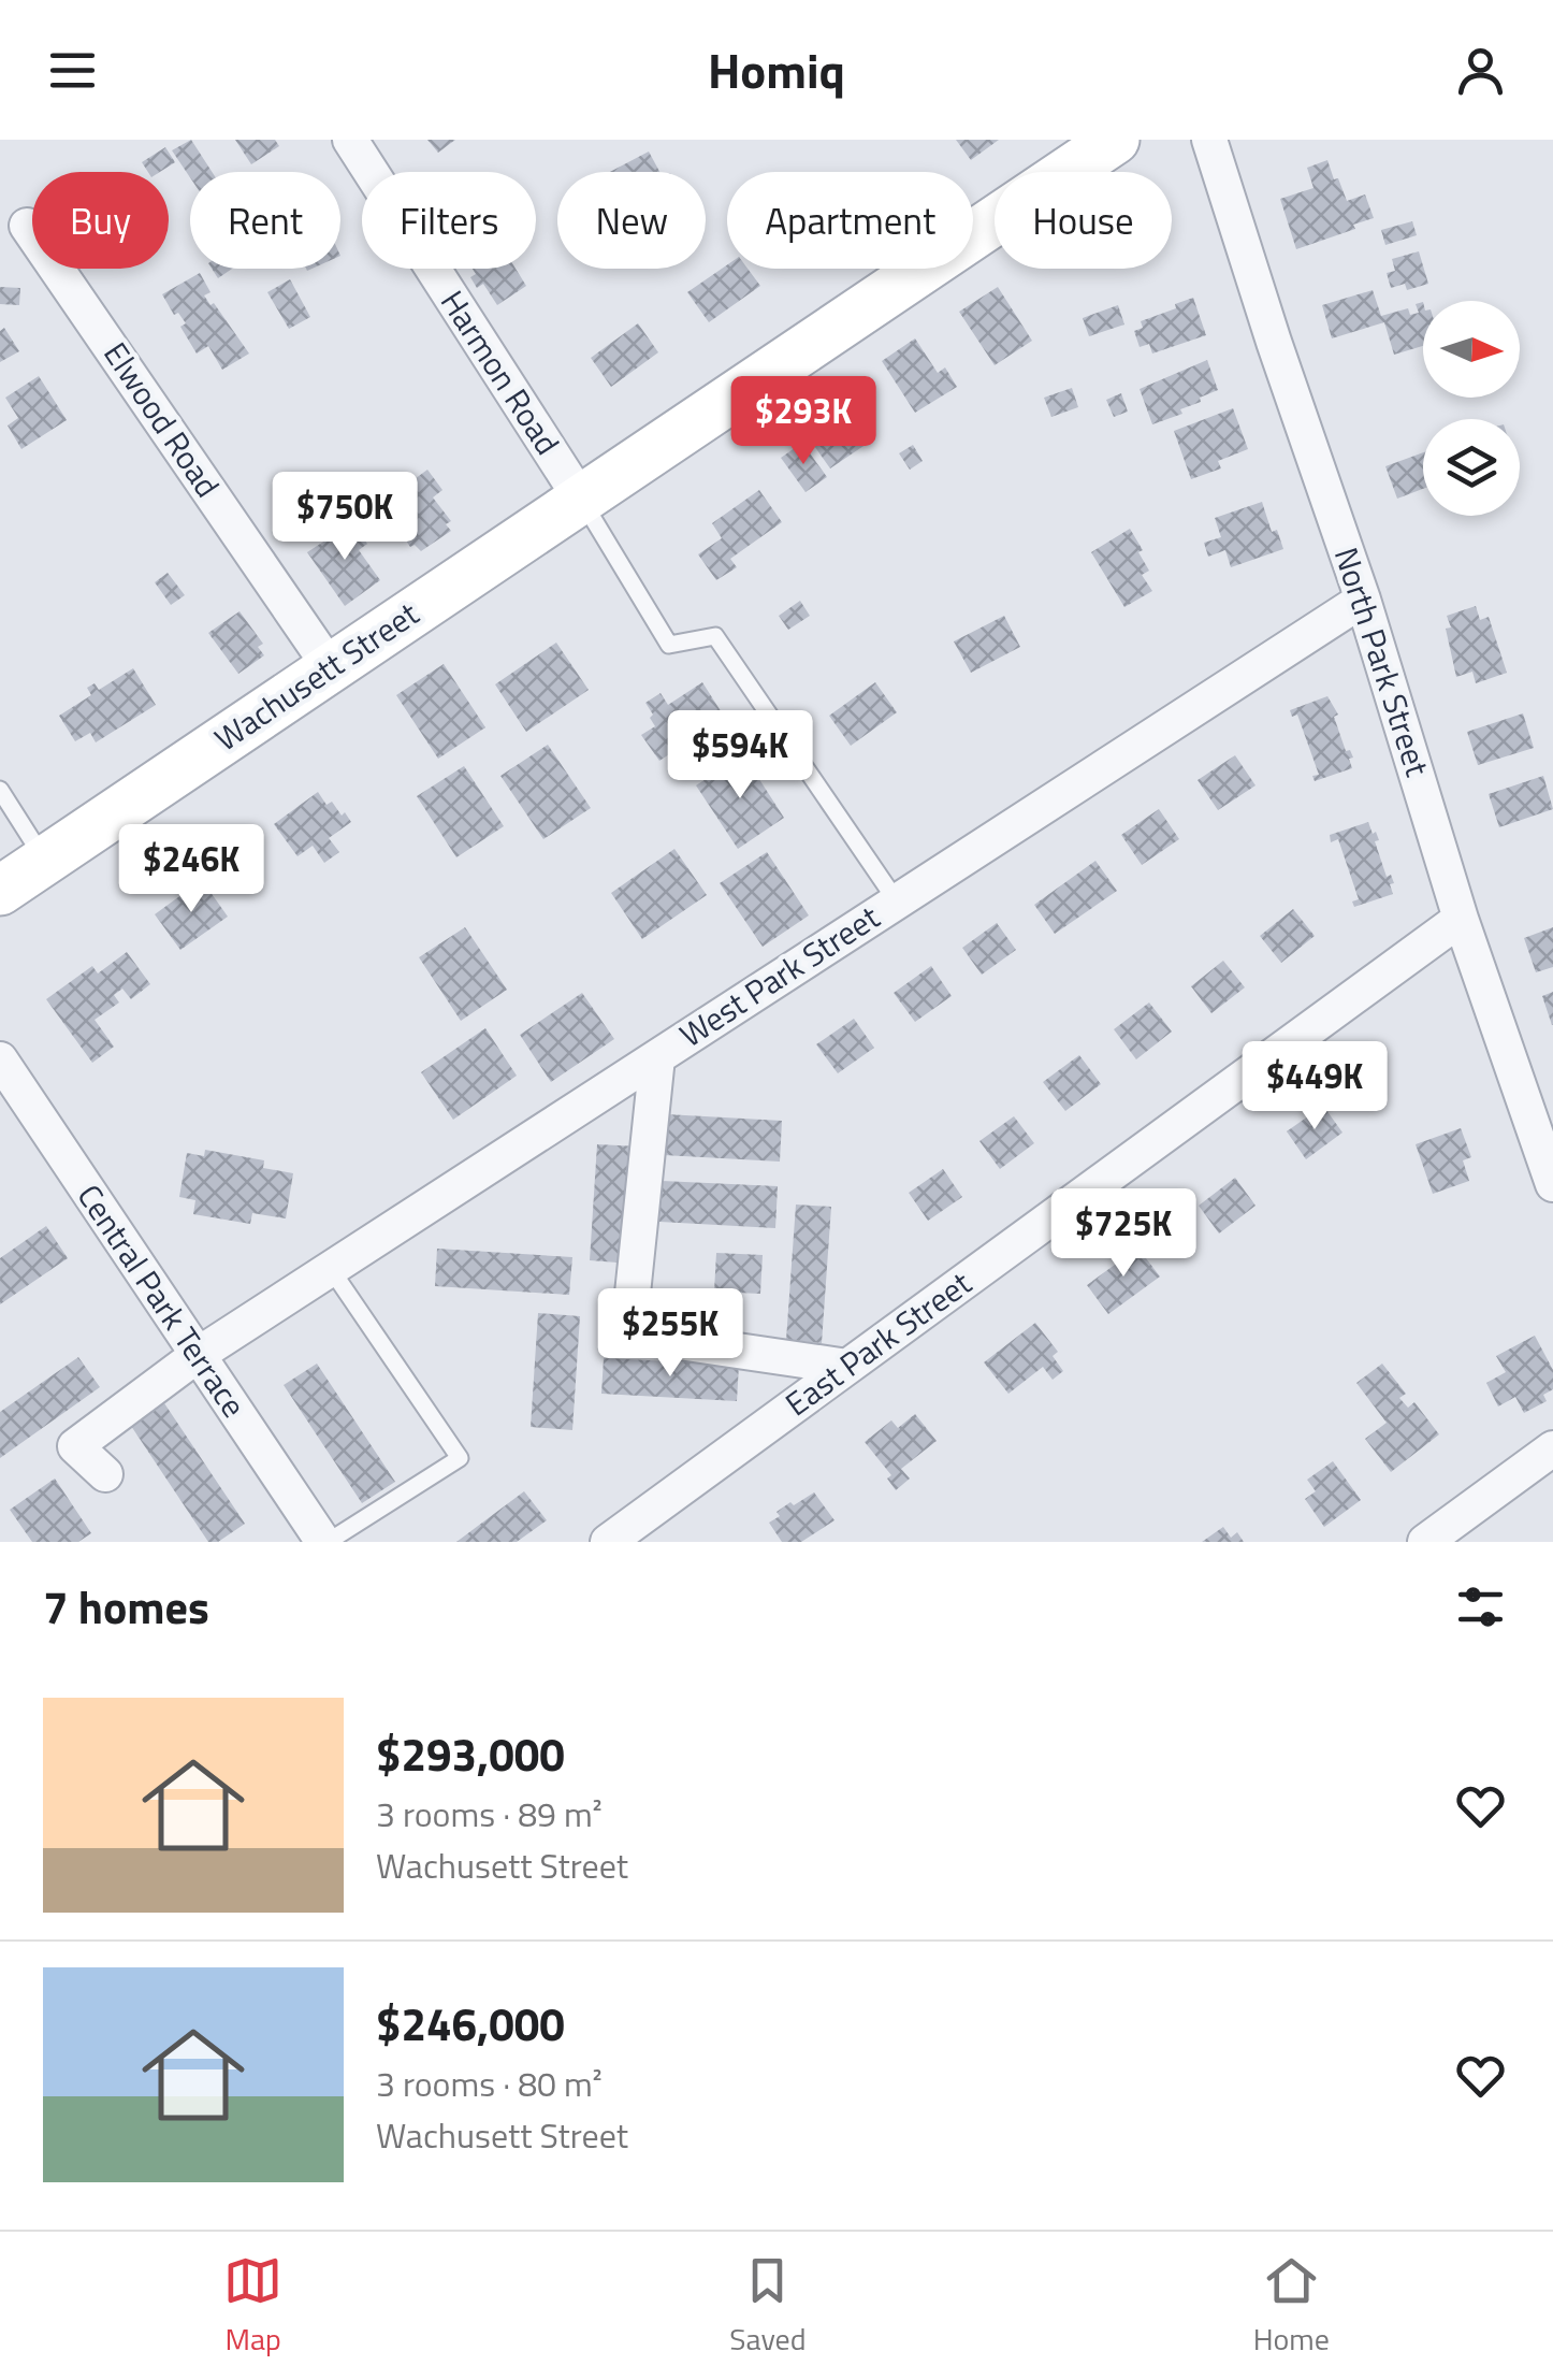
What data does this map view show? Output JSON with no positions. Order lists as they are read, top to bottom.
{
  "streets": {
    "street": [
      "Harmon Road",
      "Elwood Road",
      "North Park Street",
      "Wachusett Street",
      "West Park Street",
      "Central Park Terrace",
      "East Park Street"
    ]
  },
  "crossings": [
    ["Harmon Road", "Wachusett Street"],
    ["Elwood Road", "Wachusett Street"],
    ["North Park Street", "West Park Street"],
    ["North Park Street", "East Park Street"],
    ["West Park Street", "Central Park Terrace"]
  ],
  "north": "right",
  "page": {
    "header": "Homiq",
    "chip": [
      "Buy",
      "Rent",
      "Filters",
      "New",
      "Apartment",
      "House"
    ],
    "price": [
      "$293K",
      "$750K",
      "$594K",
      "$246K",
      "$449K",
      "$725K",
      "$255K"
    ],
    "heading": "7 homes",
    "list": [
      {
        "name": "$293,000",
        "note": "3 rooms · 89 m² · Wachusett Street"
      },
      {
        "name": "$246,000",
        "note": "3 rooms · 80 m² · Wachusett Street"
      }
    ],
    "tabs": ["Map", "Saved", "Home"]
  }
}
